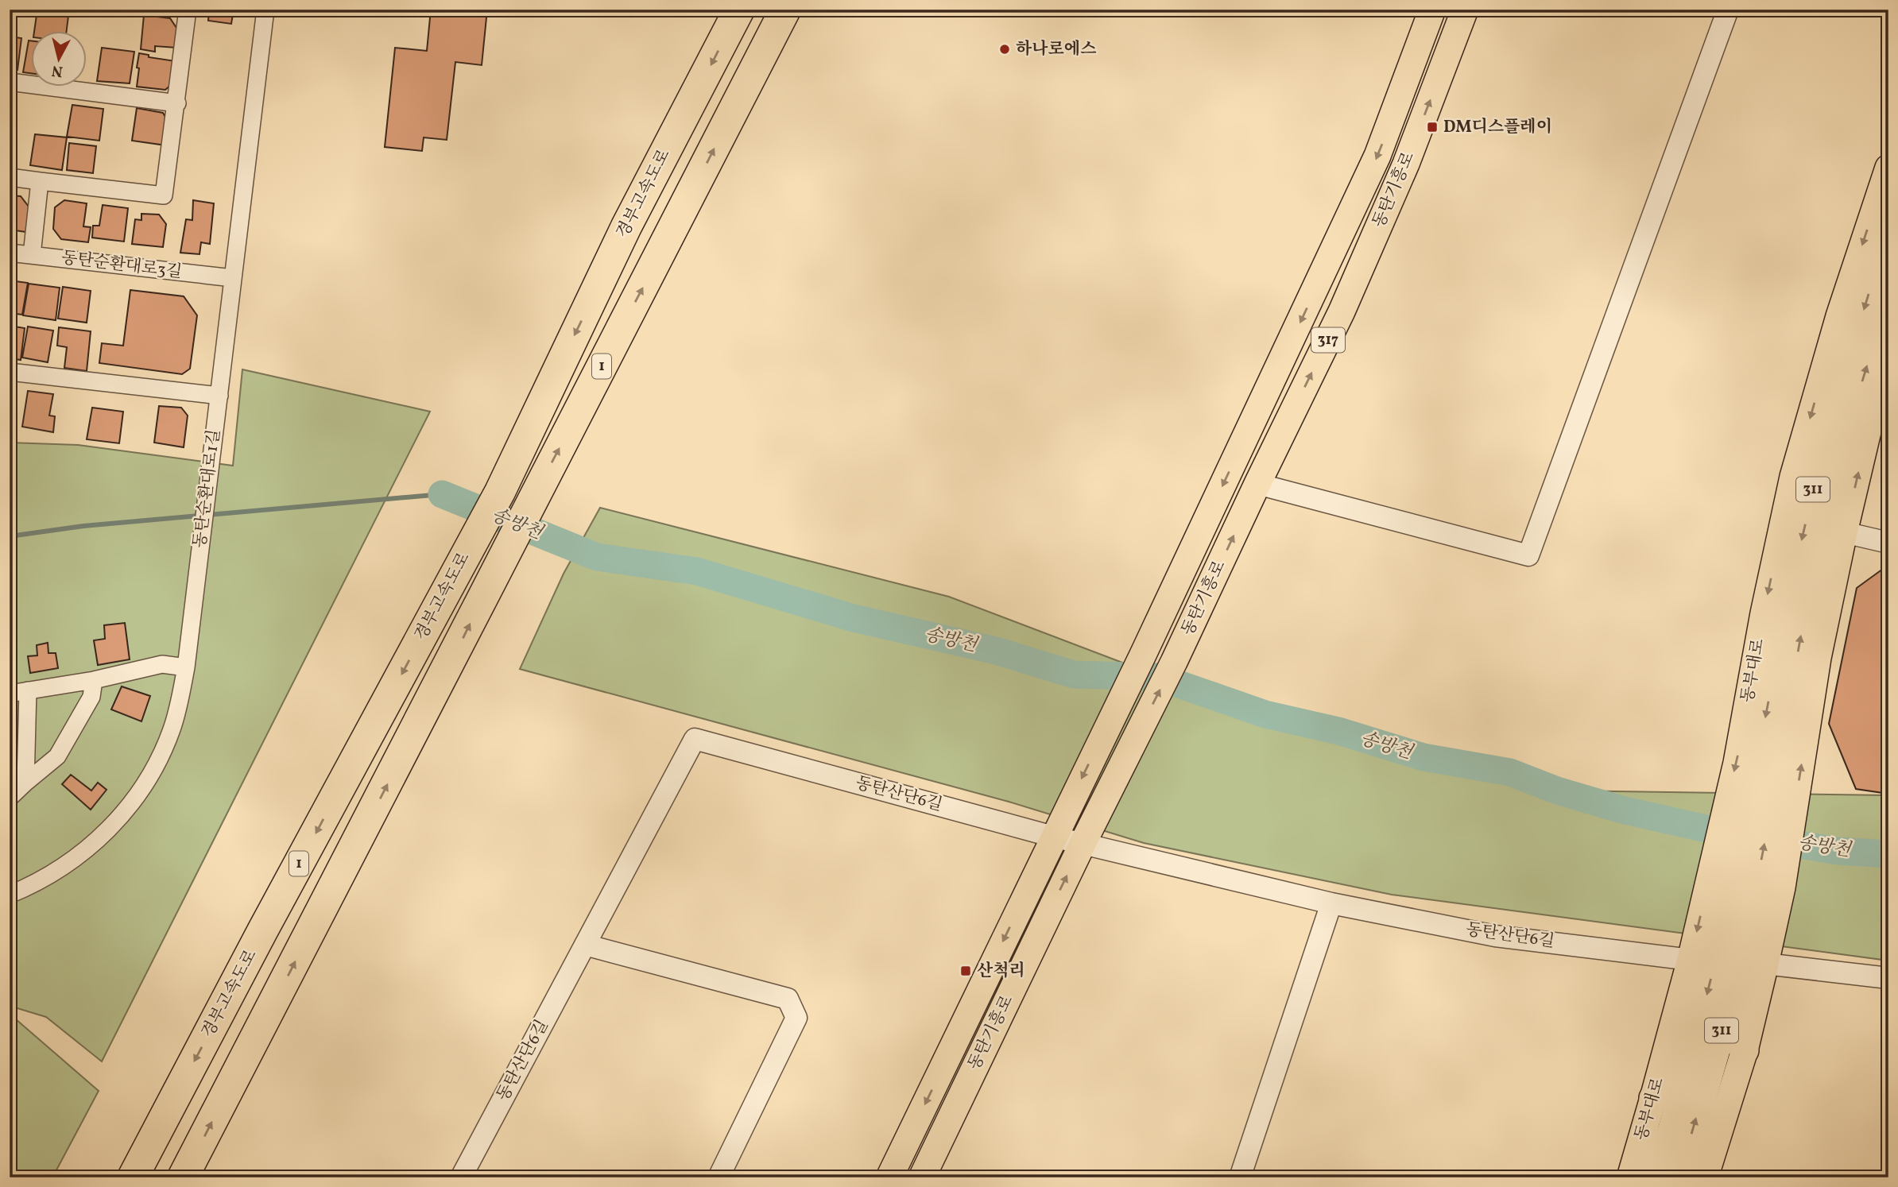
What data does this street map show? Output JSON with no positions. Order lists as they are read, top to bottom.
{
  "streets": {
    "highway": [
      "경부고속도로",
      "1",
      "311",
      "동부대로"
    ],
    "main road": ["동탄기흥로", "317"],
    "street": ["동탄순환대로3길", "동탄순환대로1길", "동탄산단6길"]
  },
  "crossings": [
    ["동탄기흥로", "동탄산단6길"],
    ["동탄순환대로3길", "동탄순환대로1길"],
    ["동부대로", "동탄산단6길"]
  ],
  "water": ["송방천"],
  "places": {
    "other": ["하나로에스"],
    "transit": ["DM디스플레이", "산척리"]
  },
  "north": "bottom"
}
